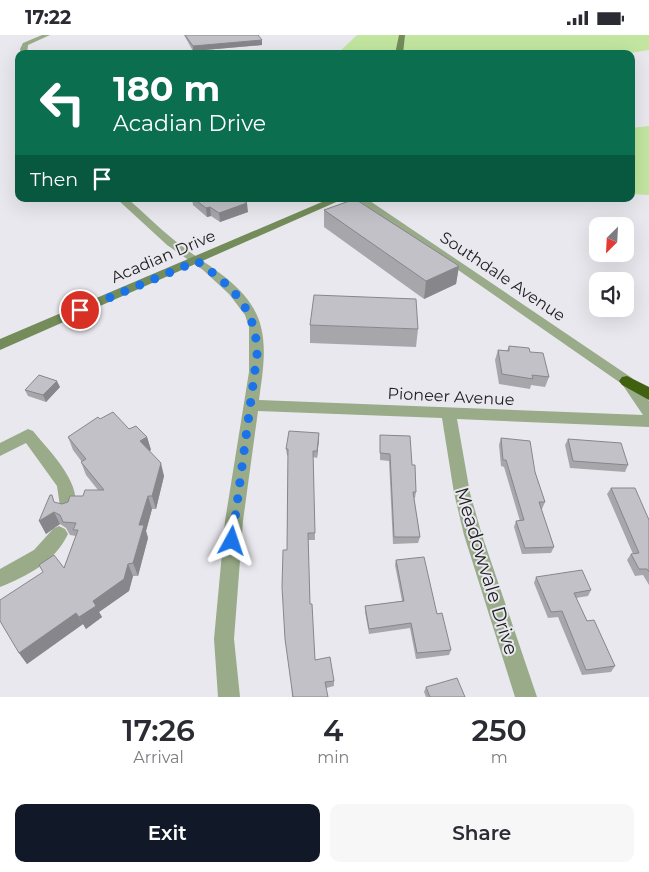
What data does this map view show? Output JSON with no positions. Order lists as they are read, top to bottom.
{
  "streets": {
    "street": [
      "Acadian Drive",
      "Southdale Avenue",
      "Pioneer Avenue",
      "Meadowvale Drive"
    ]
  },
  "crossings": [
    ["Pioneer Avenue", "Meadowvale Drive"]
  ],
  "north": "bottom left",
  "page": {
    "status": "17:22",
    "turn": ["180 m", "Acadian Drive"],
    "then": "Then",
    "eta": [
      "17:26",
      "Arrival",
      "4",
      "min",
      "250",
      "m"
    ],
    "buttons": ["Exit", "Share"]
  }
}
